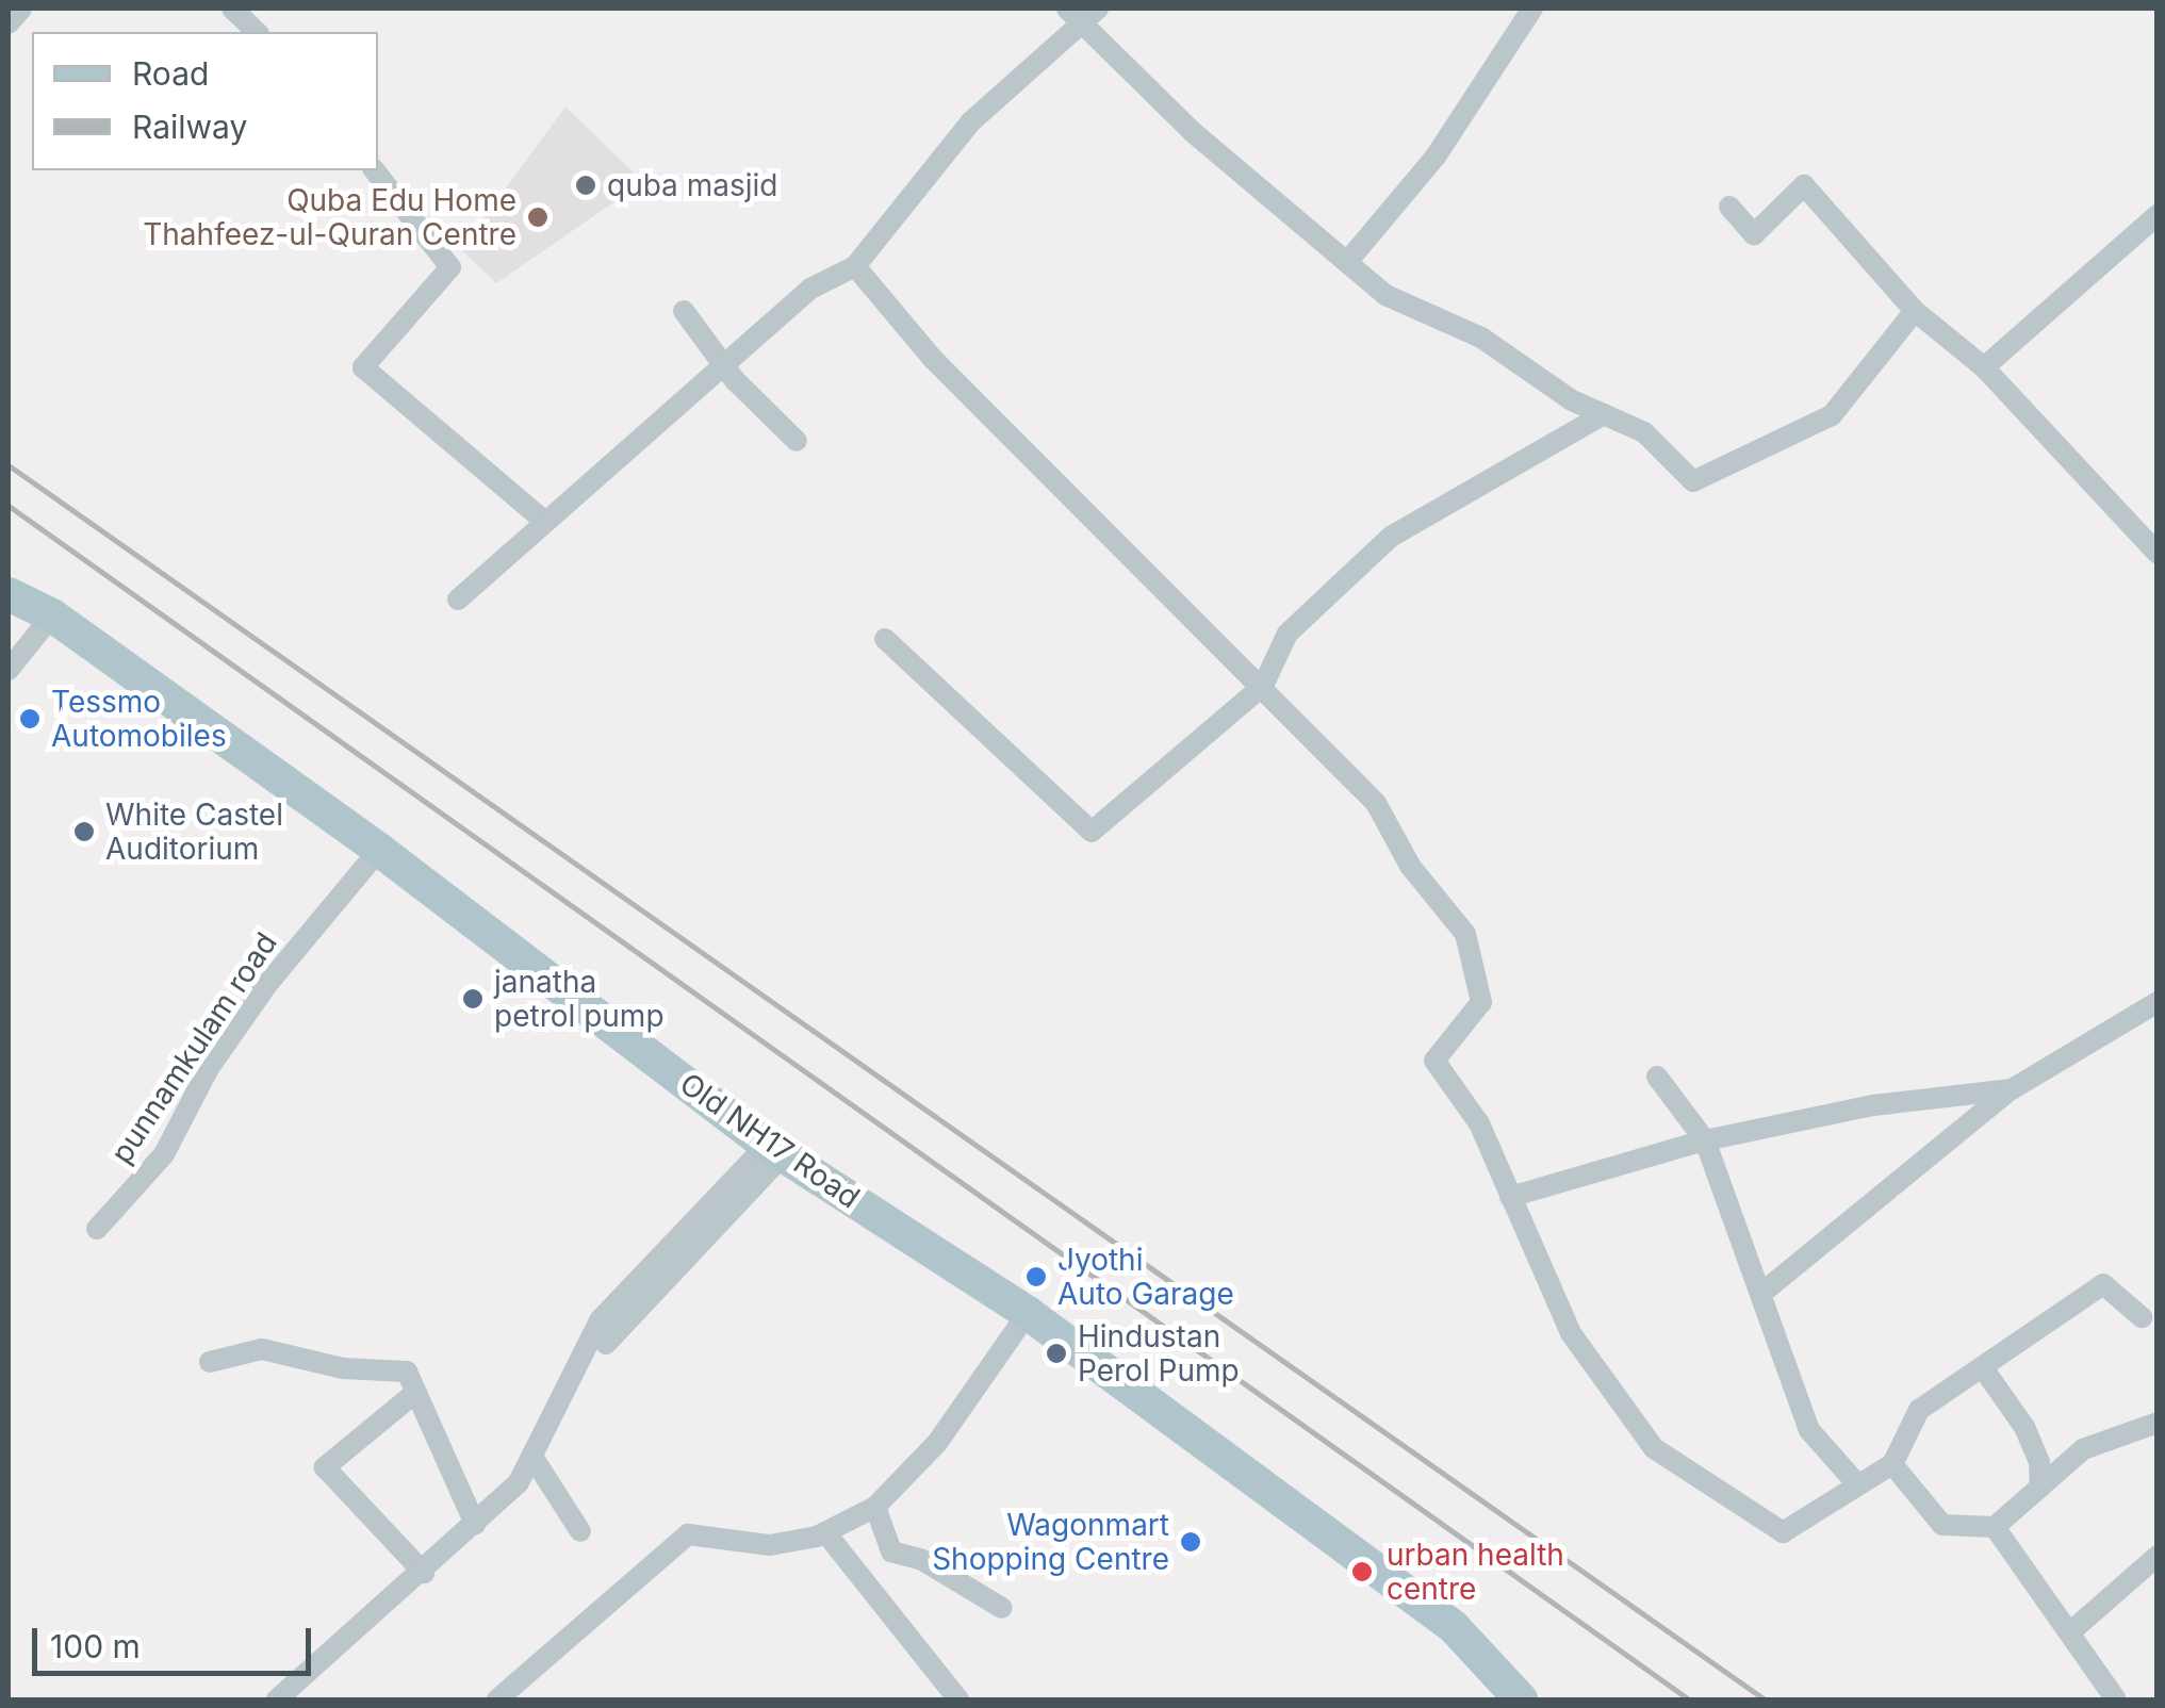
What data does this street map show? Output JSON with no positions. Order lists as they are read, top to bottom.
{
  "streets": {
    "main road": ["Old NH17 Road"],
    "street": ["punnamkulam road"]
  },
  "crossings": [
    ["punnamkulam road", "Old NH17 Road"]
  ],
  "places": [
    "quba masjid",
    "Quba Edu Home Thahfeez-ul-Quran Centre",
    "Tessmo Automobiles",
    "White Castel Auditorium",
    "janatha petrol pump",
    "Jyothi Auto Garage",
    "Hindustan Perol Pump",
    "Wagonmart Shopping Centre",
    "urban health centre"
  ],
  "legend": ["Road", "Railway"],
  "scale_bar": "100 m"
}
